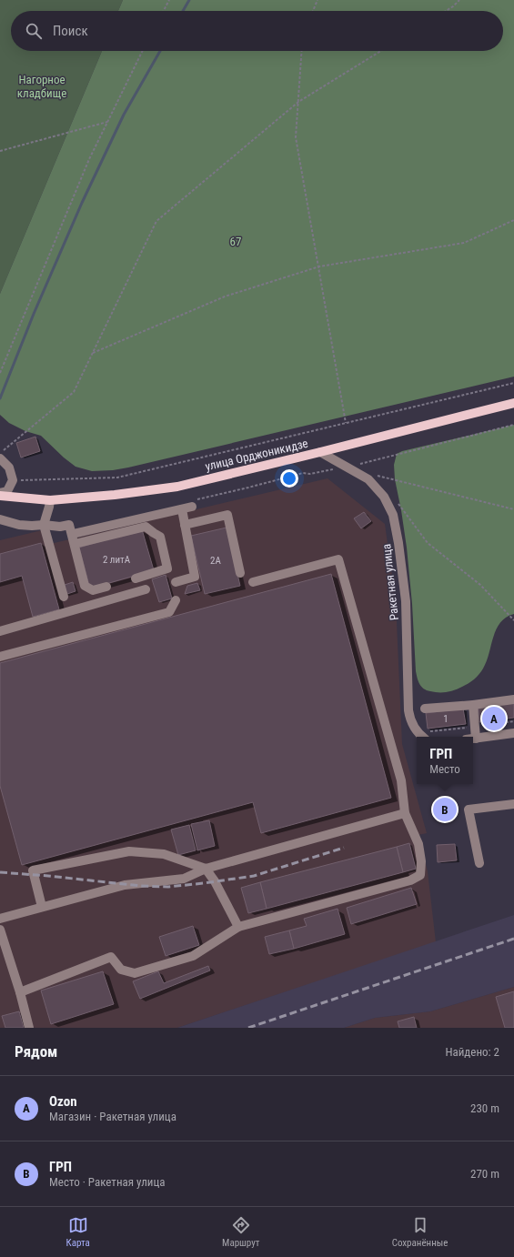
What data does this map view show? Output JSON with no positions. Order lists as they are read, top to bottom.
{
  "streets": {
    "main road": ["улица Орджоникидзе"],
    "street": ["Ракетная улица"]
  },
  "crossings": [
    ["улица Орджоникидзе", "Ракетная улица"]
  ],
  "parks": ["Нагорное кладбище", "67"],
  "house_numbers": ["2 литА", "2А", "1"],
  "page": {
    "search": "Поиск",
    "pins": ["A", "B"],
    "popup": ["ГРП", "Место"],
    "heading": ["Рядом", "Найдено: 2"],
    "list": [
      {
        "mark": "A",
        "name": "Ozon",
        "note": "Магазин · Ракетная улица",
        "value": "230 m"
      },
      {
        "mark": "B",
        "name": "ГРП",
        "note": "Место · Ракетная улица",
        "value": "270 m"
      }
    ],
    "nav": ["Карта", "Маршрут", "Сохранённые"]
  }
}
